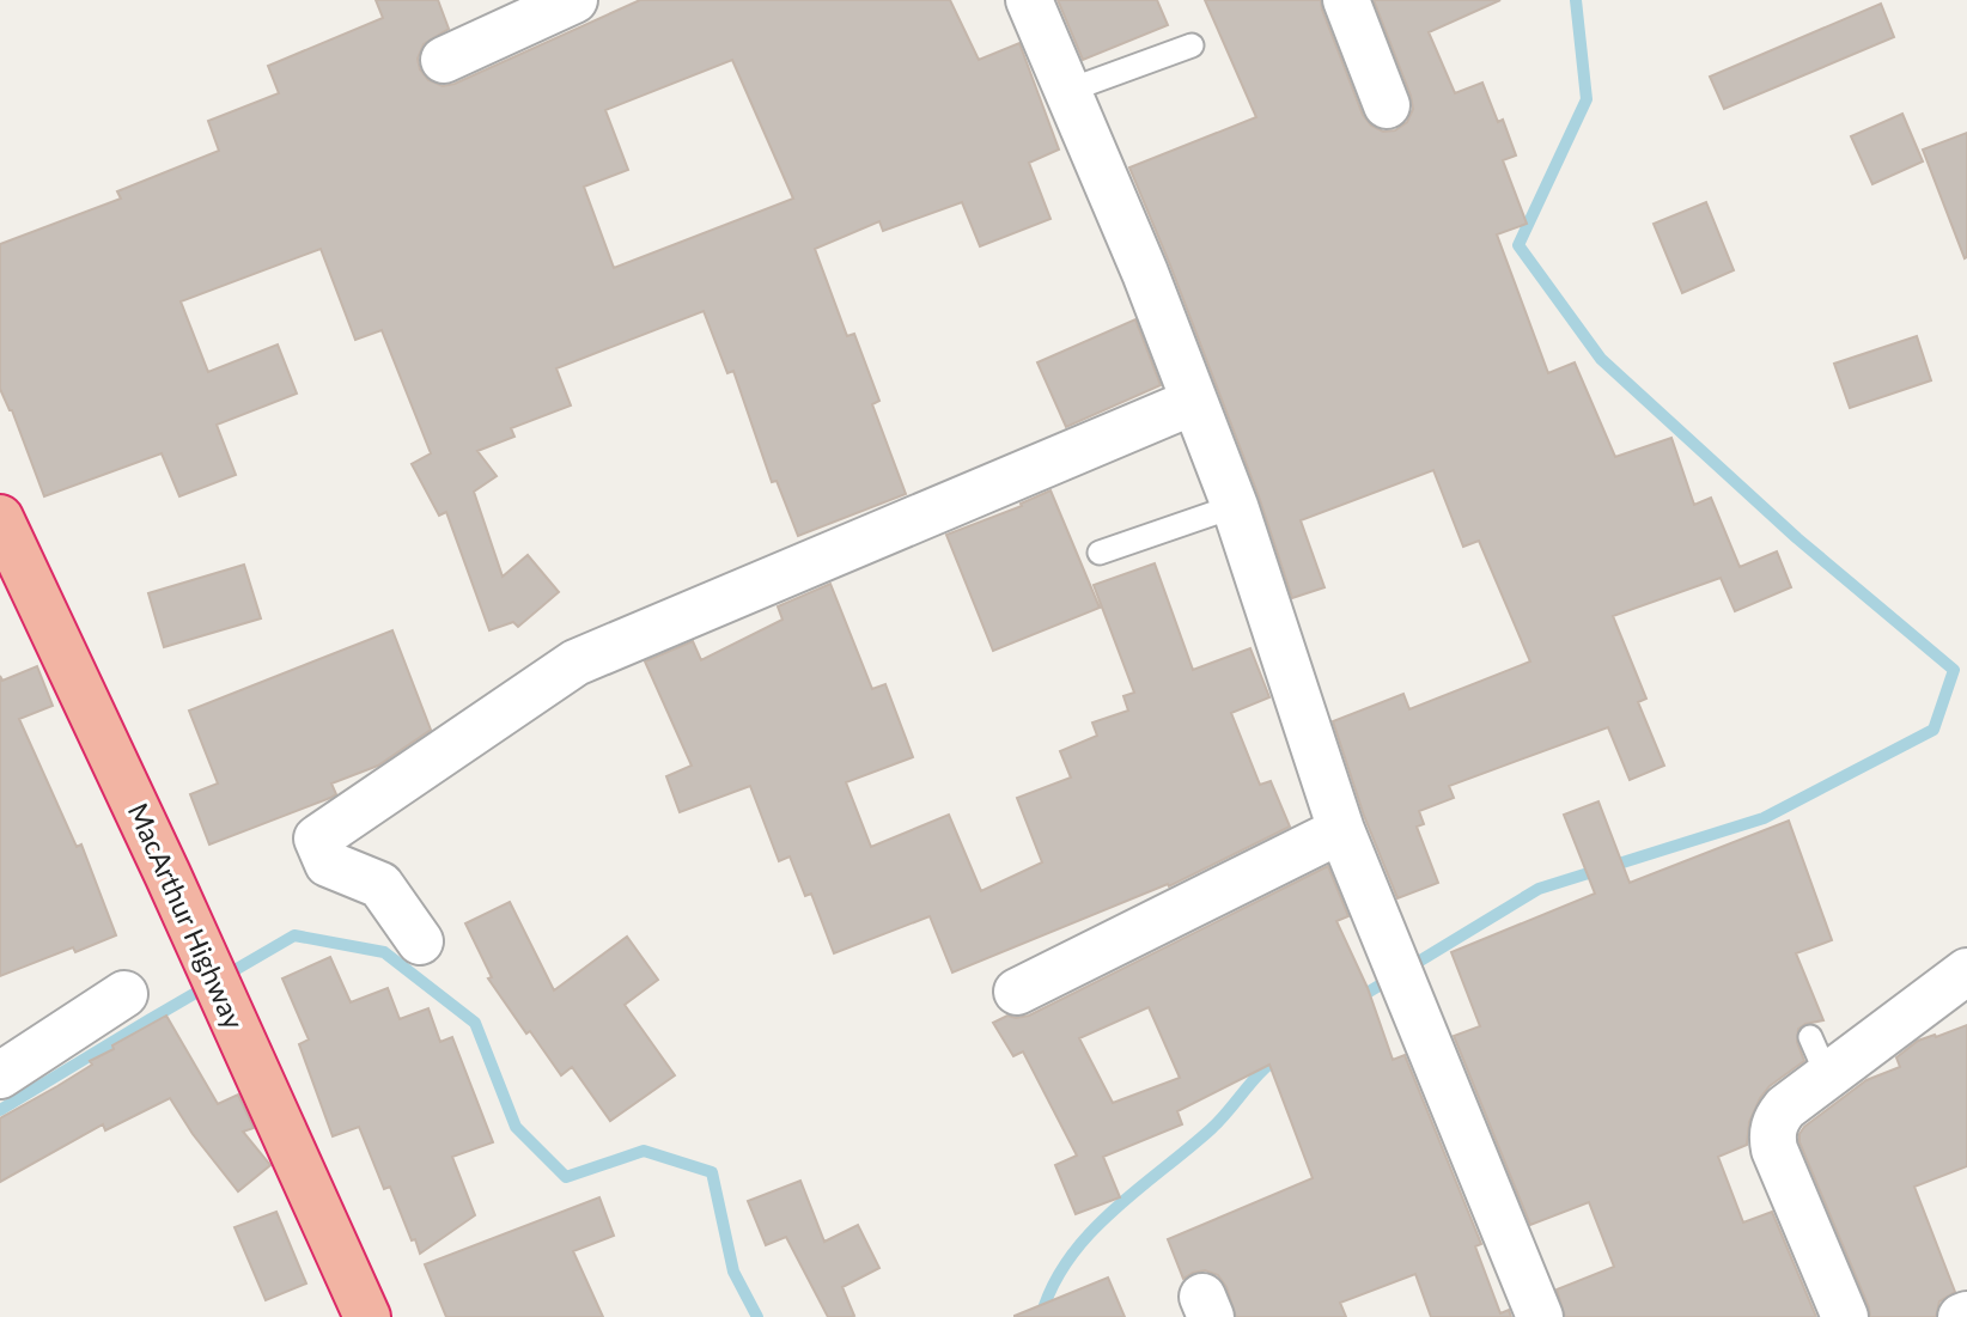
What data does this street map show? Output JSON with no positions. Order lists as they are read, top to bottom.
{
  "streets": {
    "highway": ["MacArthur Highway"]
  }
}
